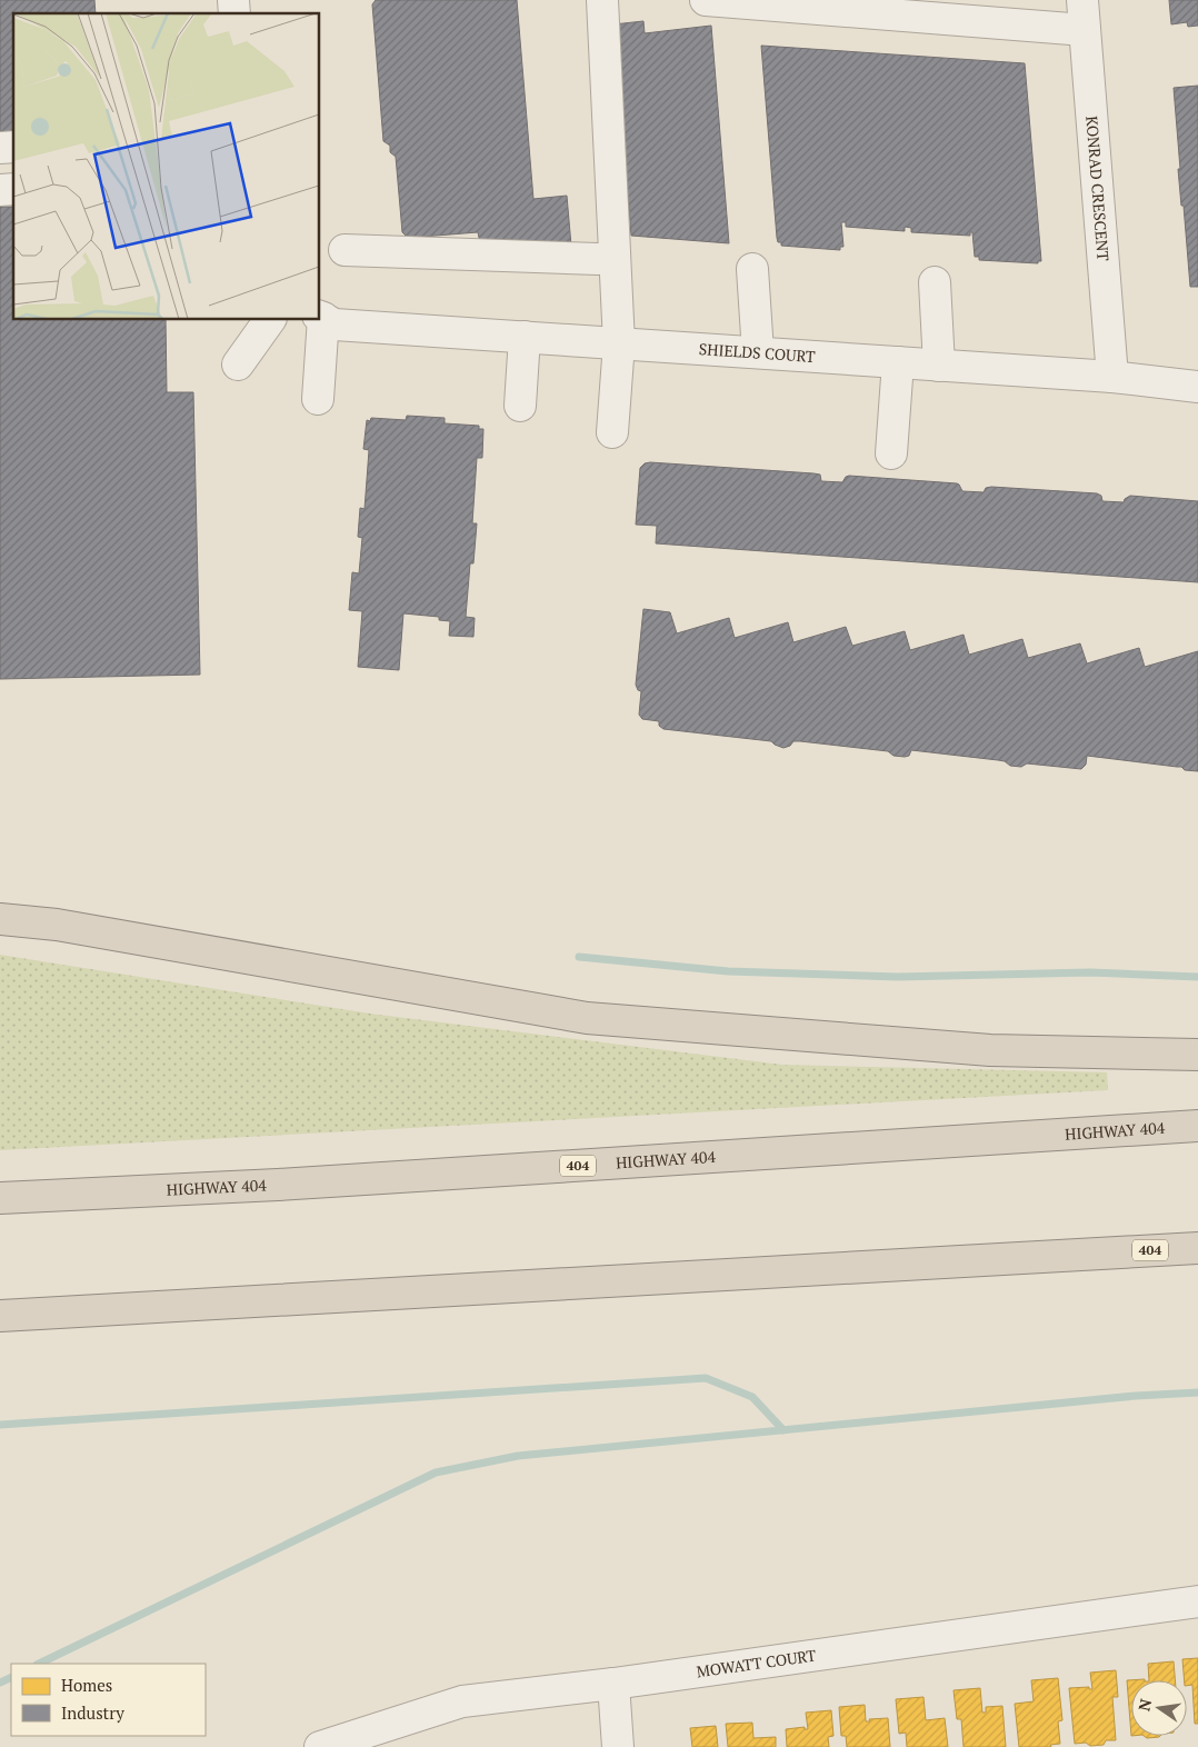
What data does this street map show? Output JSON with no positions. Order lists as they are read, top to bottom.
{
  "streets": {
    "highway": ["HIGHWAY 404", "404"],
    "street": ["KONRAD CRESCENT", "SHIELDS COURT", "MOWATT COURT"]
  },
  "crossings": [
    ["KONRAD CRESCENT", "SHIELDS COURT"]
  ],
  "legend": ["Homes", "Industry"],
  "north": "left"
}
